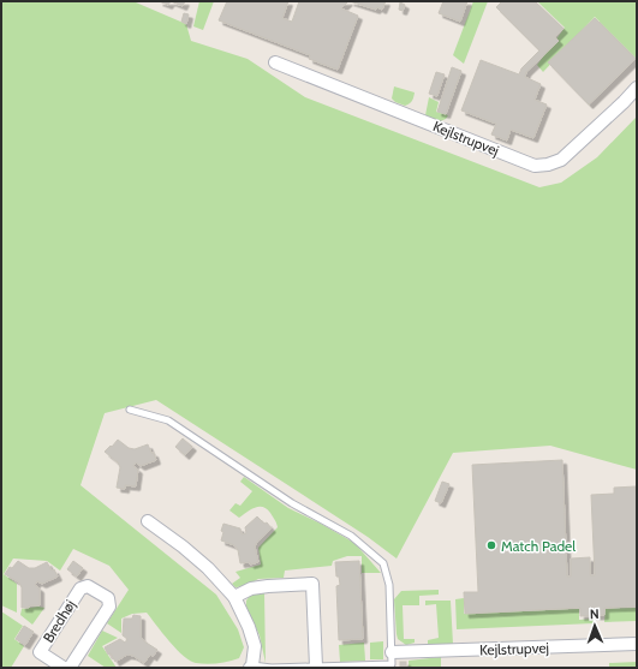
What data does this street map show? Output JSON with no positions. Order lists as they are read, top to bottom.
{
  "streets": {
    "street": ["Kejlstrupvej", "Bredhøj"]
  },
  "places": ["Match Padel"],
  "north": "top"
}
